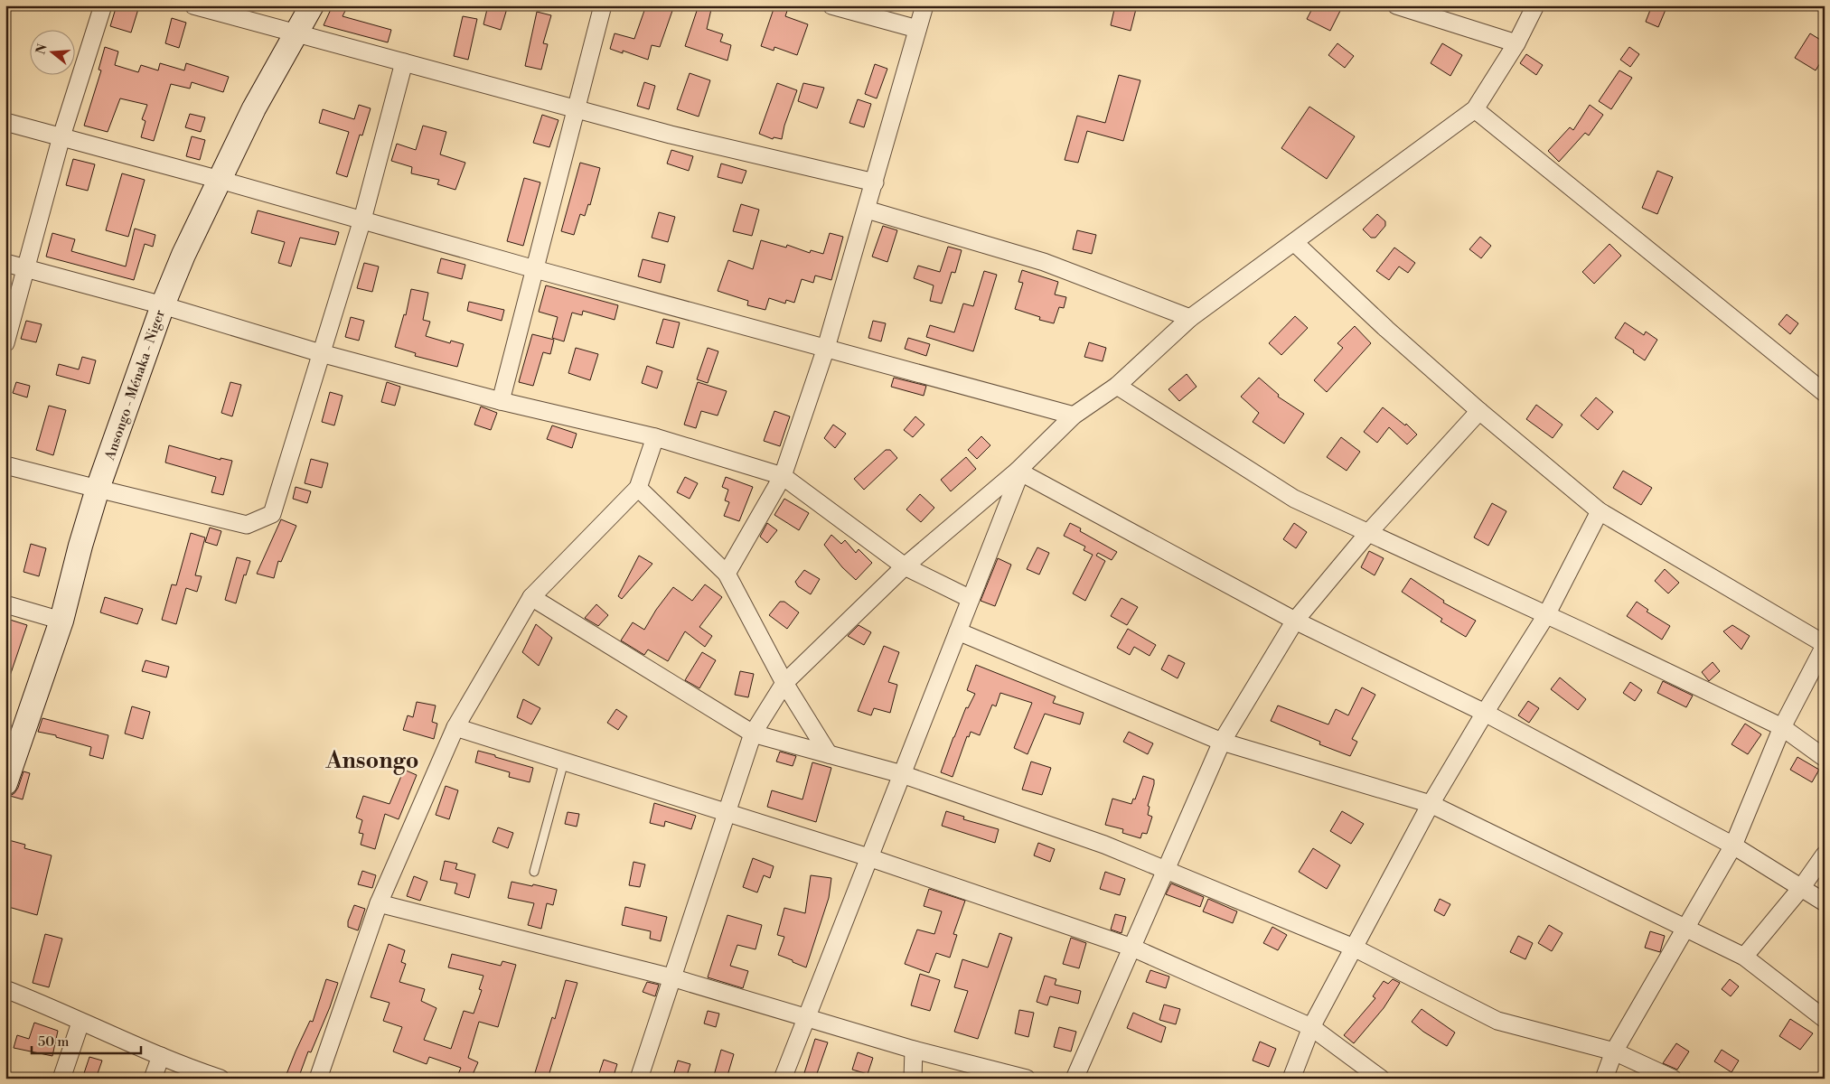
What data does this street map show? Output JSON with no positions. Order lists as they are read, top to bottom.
{
  "streets": {
    "main road": ["Ansongo - Ménaka - Niger"]
  },
  "districts": ["Ansongo"],
  "scale_bar": "50 m",
  "north": "left"
}
